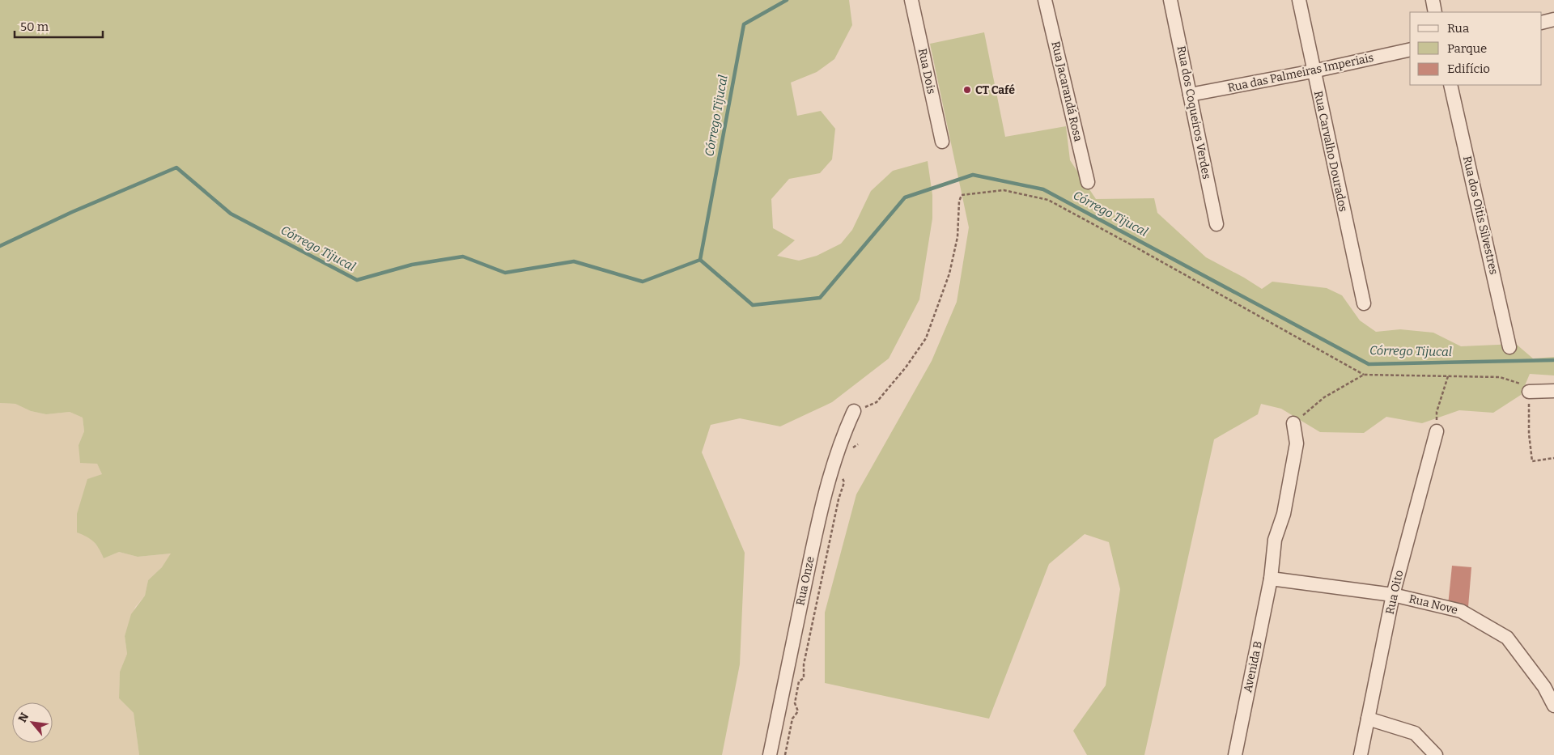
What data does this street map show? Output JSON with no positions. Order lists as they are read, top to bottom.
{
  "streets": {
    "street": [
      "Rua Dois",
      "Rua das Palmeiras Imperiais",
      "Rua Jacarandá Rosa",
      "Rua dos Coqueiros Verdes",
      "Rua Carvalho Dourados",
      "Rua dos Oitis Silvestres",
      "Rua Onze",
      "Rua Oito",
      "Rua Nove",
      "Avenida B"
    ]
  },
  "crossings": [
    ["Rua das Palmeiras Imperiais", "Rua dos Coqueiros Verdes"],
    ["Rua das Palmeiras Imperiais", "Rua Carvalho Dourados"],
    ["Rua Oito", "Rua Nove"],
    ["Rua Nove", "Avenida B"]
  ],
  "water": ["Córrego Tijucal"],
  "places": ["CT Café"],
  "legend": ["Rua", "Parque", "Edifício"],
  "scale_bar": "50 m",
  "north": "top left"
}
